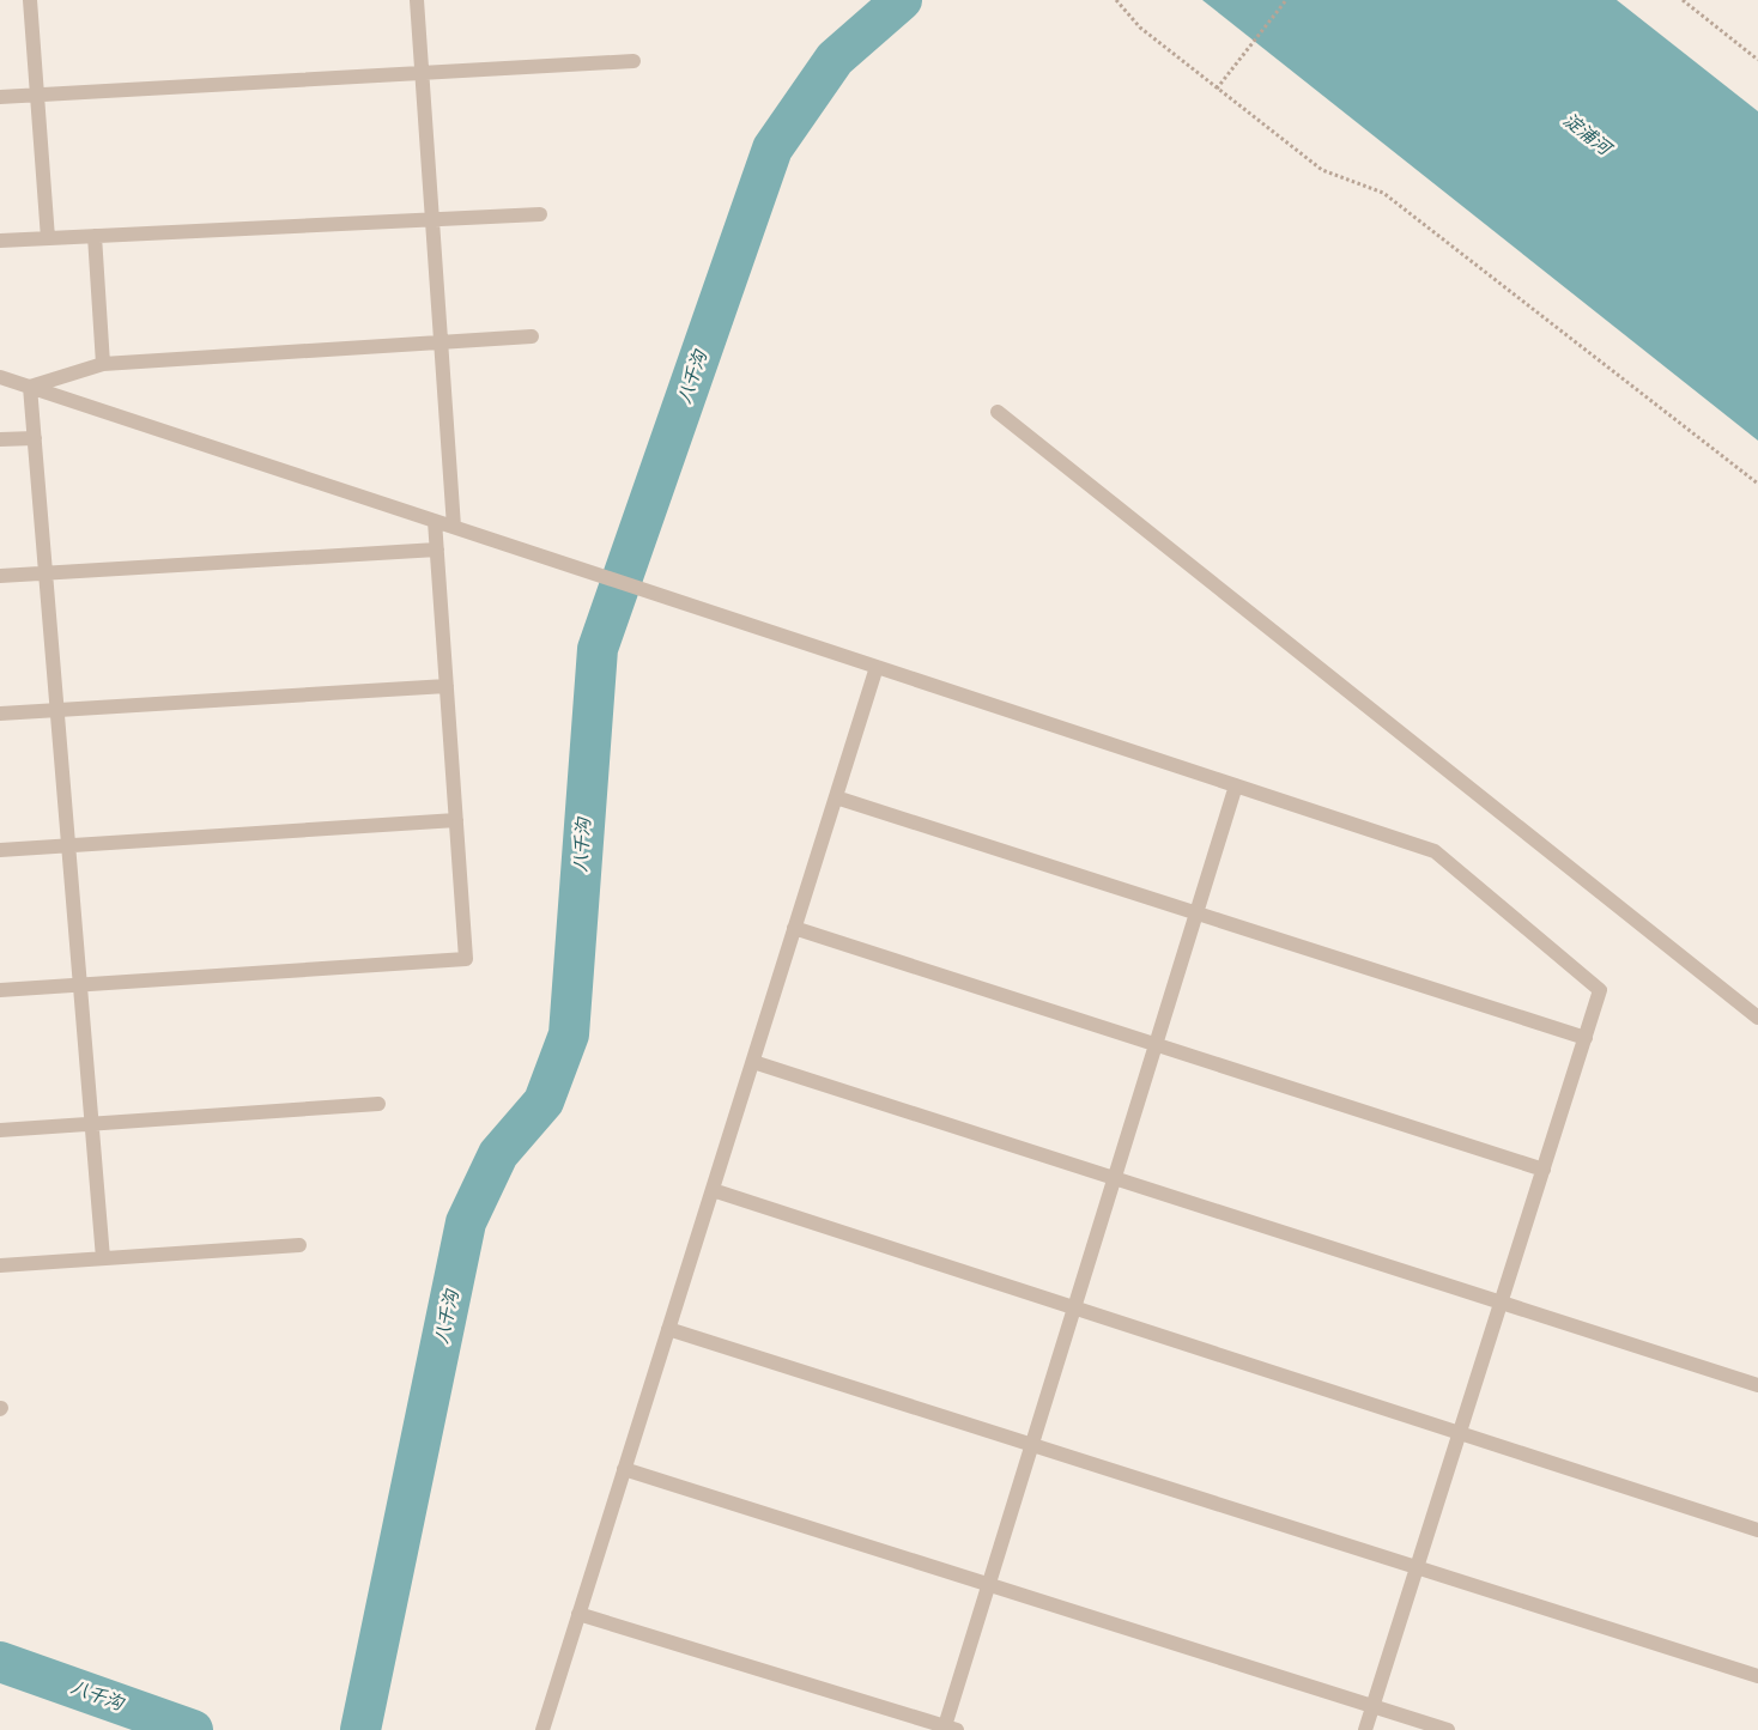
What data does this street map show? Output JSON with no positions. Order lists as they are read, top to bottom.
{
  "water": ["淀浦河", "八千沟"]
}
